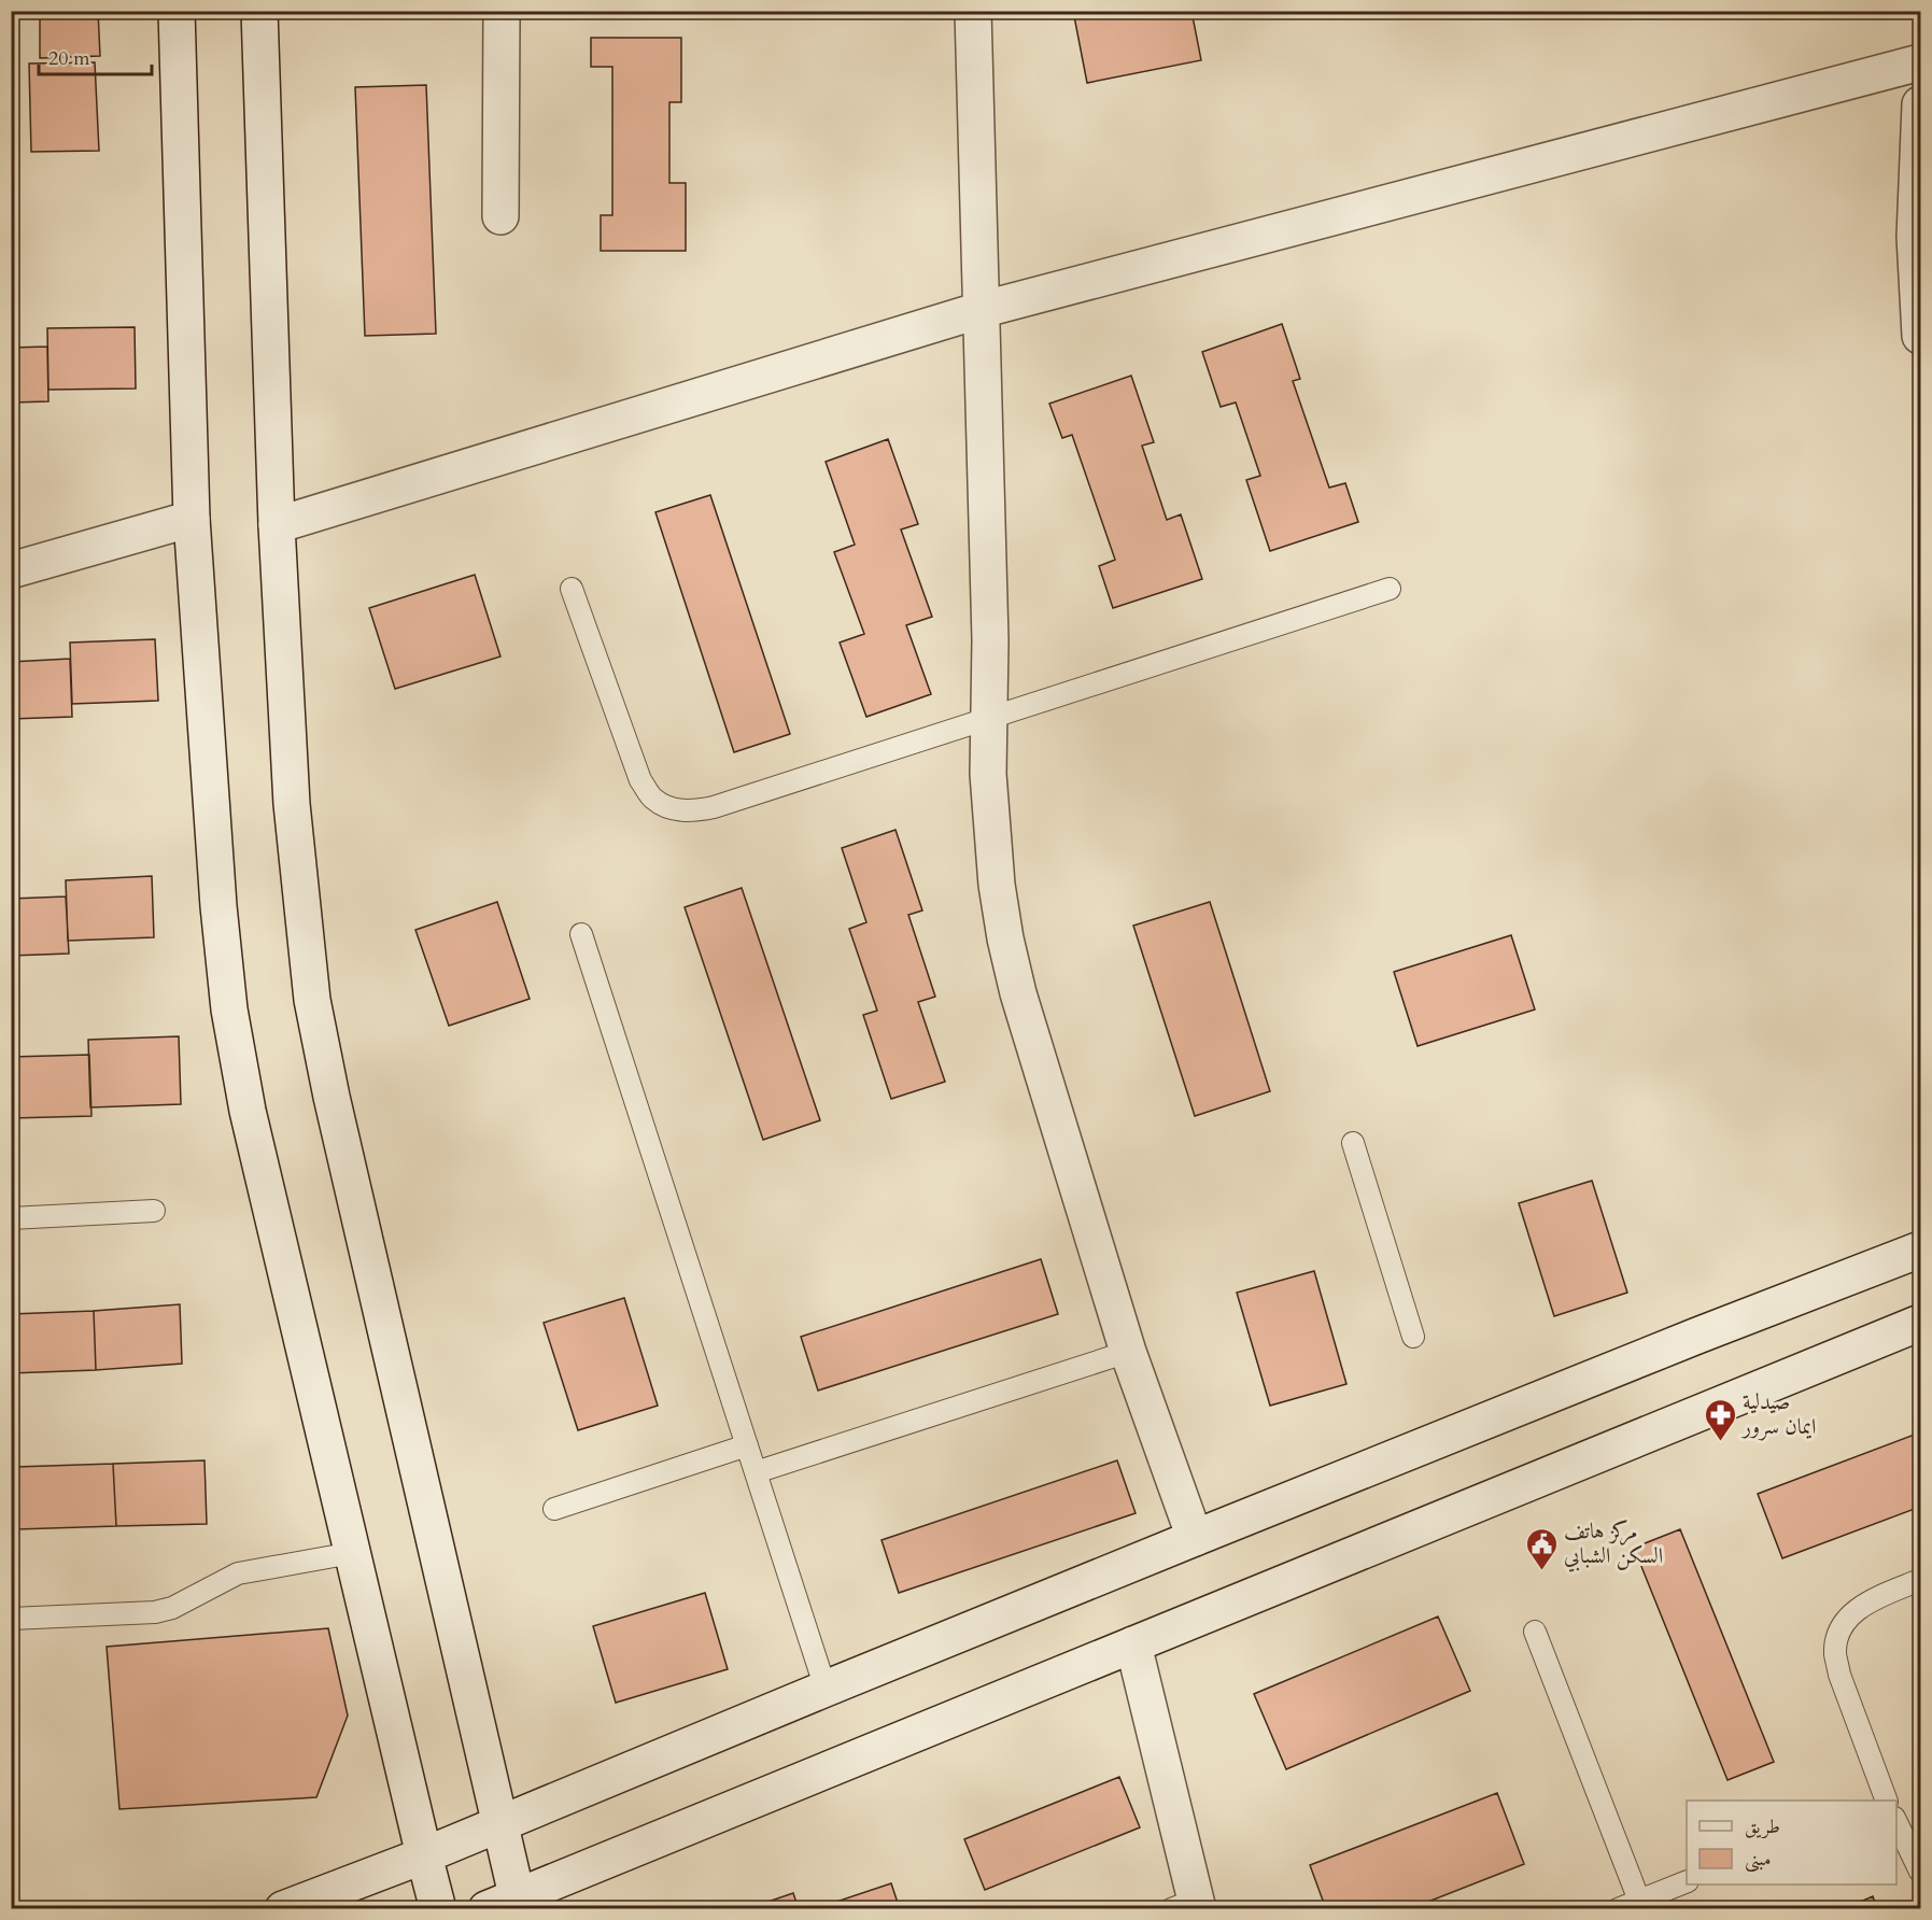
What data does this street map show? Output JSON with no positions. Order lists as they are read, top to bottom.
{
  "places": {
    "pharmacy": ["صيدلية ايمان سرور"],
    "public building": ["مركز هاتف السكن الشبابي"]
  },
  "legend": ["طريق", "مبنى"],
  "scale_bar": "20 m"
}
